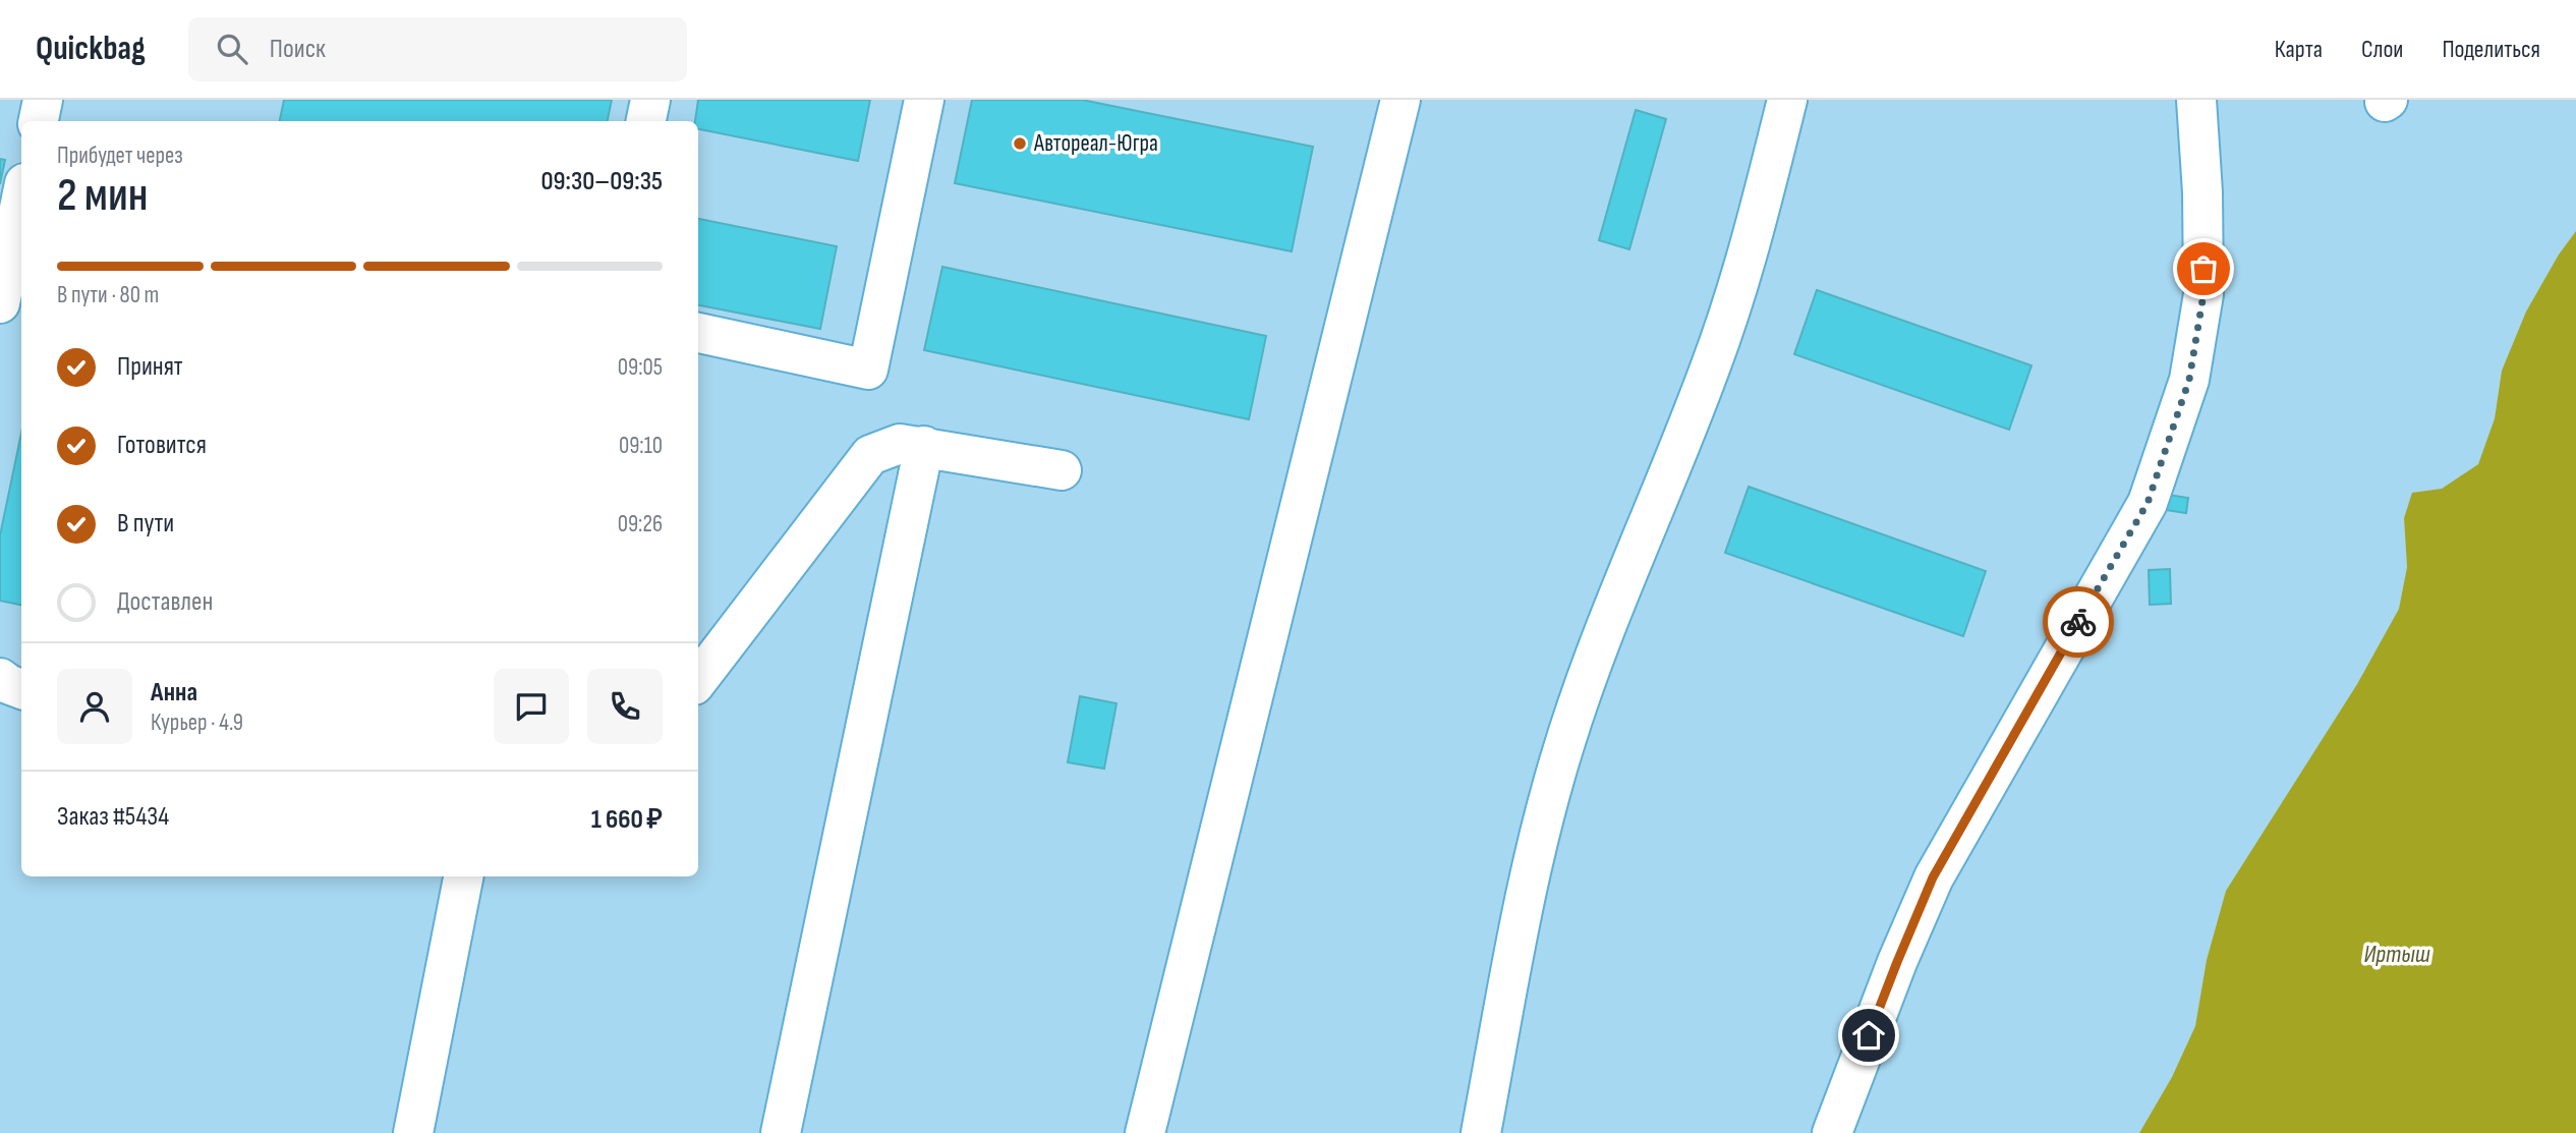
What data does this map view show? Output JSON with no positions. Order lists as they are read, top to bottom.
{
  "water": ["Иртыш"],
  "places": ["Автореал-Югра"],
  "page": {
    "header": "Quickbag",
    "search": "Поиск",
    "nav": ["Карта", "Слои", "Поделиться"],
    "heading": ["2 мин", "Прибудет через", "09:30–09:35"],
    "panel": [
      "Анна",
      "Курьер · 4.9",
      "Заказ #5434",
      "1 660 ₽"
    ],
    "bar": "В пути · 80 m",
    "list": [
      ["Принят", "09:05"],
      ["Готовится", "09:10"],
      ["В пути", "09:26"],
      "Доставлен"
    ]
  }
}
